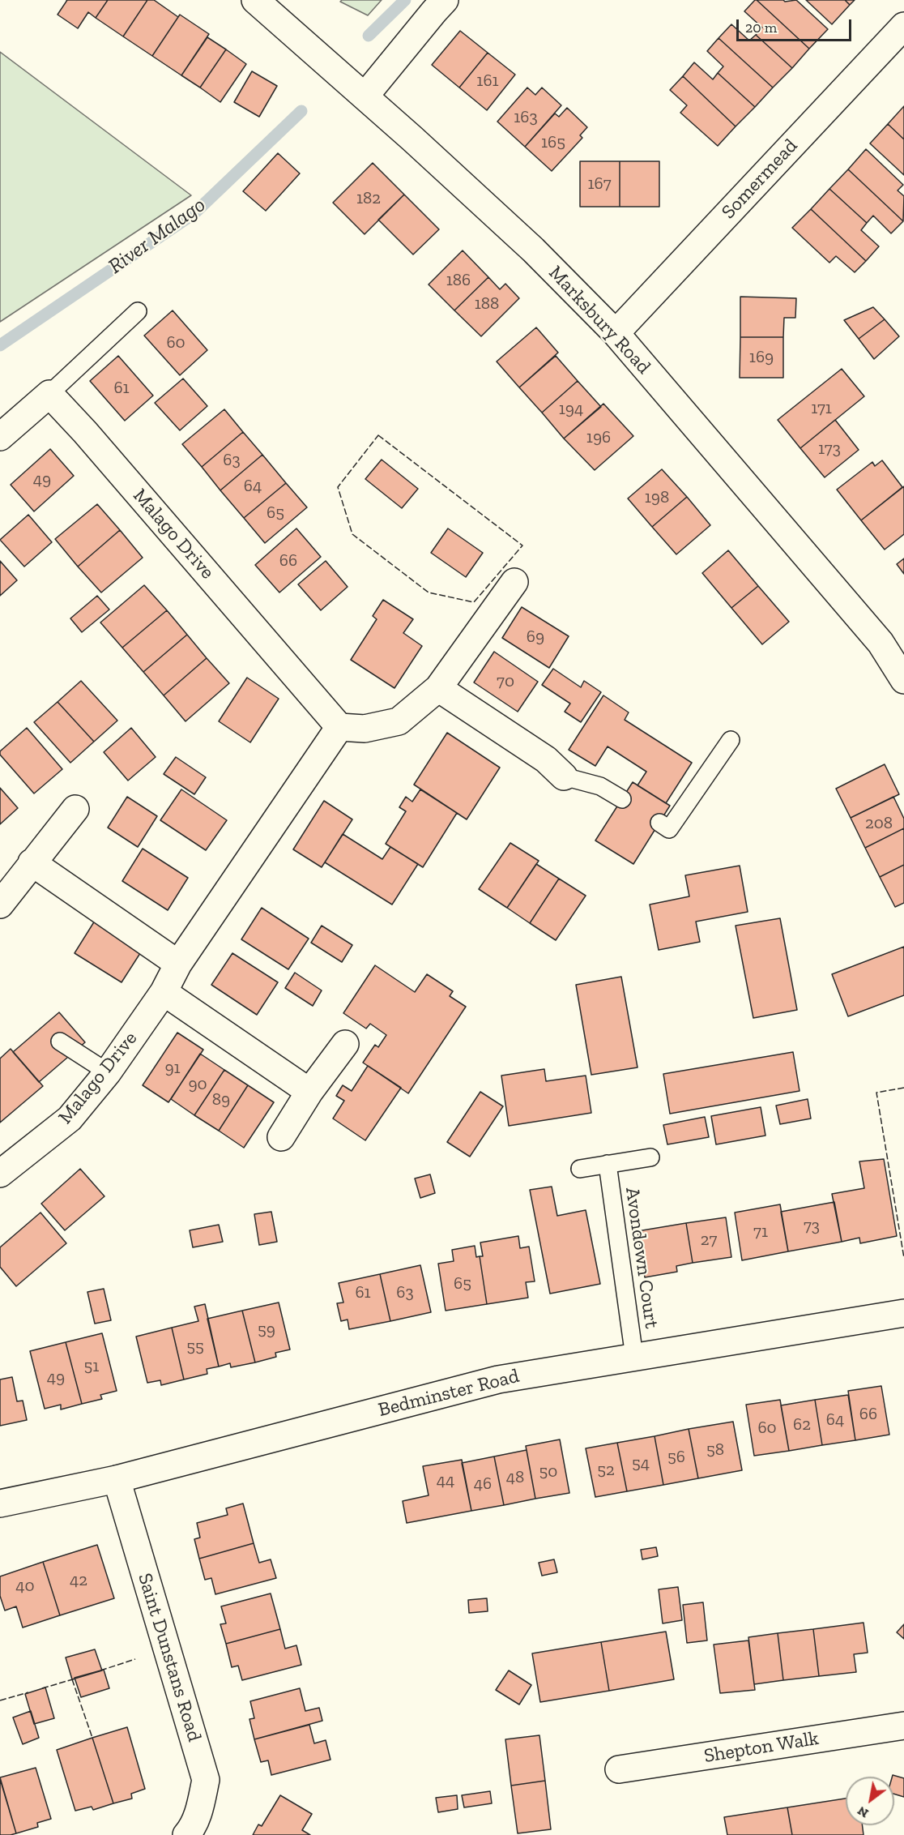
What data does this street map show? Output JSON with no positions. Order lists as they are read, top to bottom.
{
  "streets": {
    "street": [
      "Somermead",
      "Marksbury Road",
      "Malago Drive",
      "Bedminster Road",
      "Saint Dunstans Road",
      "Shepton Walk"
    ],
    "lane": ["Avondown Court"]
  },
  "crossings": [
    ["Somermead", "Marksbury Road"],
    ["Avondown Court", "Bedminster Road"],
    ["Bedminster Road", "Saint Dunstans Road"]
  ],
  "water": ["River Malago"],
  "house_numbers": [
    "161",
    "163",
    "165",
    "167",
    "182",
    "186",
    "188",
    "60",
    "169",
    "61",
    "171",
    "194",
    "196",
    "173",
    "63",
    "49",
    "64",
    "198",
    "65",
    "66",
    "69",
    "70",
    "208",
    "91",
    "90",
    "89",
    "73",
    "71",
    "27",
    "65",
    "61",
    "63",
    "59",
    "55",
    "51",
    "49",
    "66",
    "64",
    "62",
    "60",
    "58",
    "56",
    "54",
    "52",
    "50",
    "48",
    "44",
    "46",
    "42",
    "40"
  ],
  "scale_bar": "20 m",
  "north": "bottom left"
}
